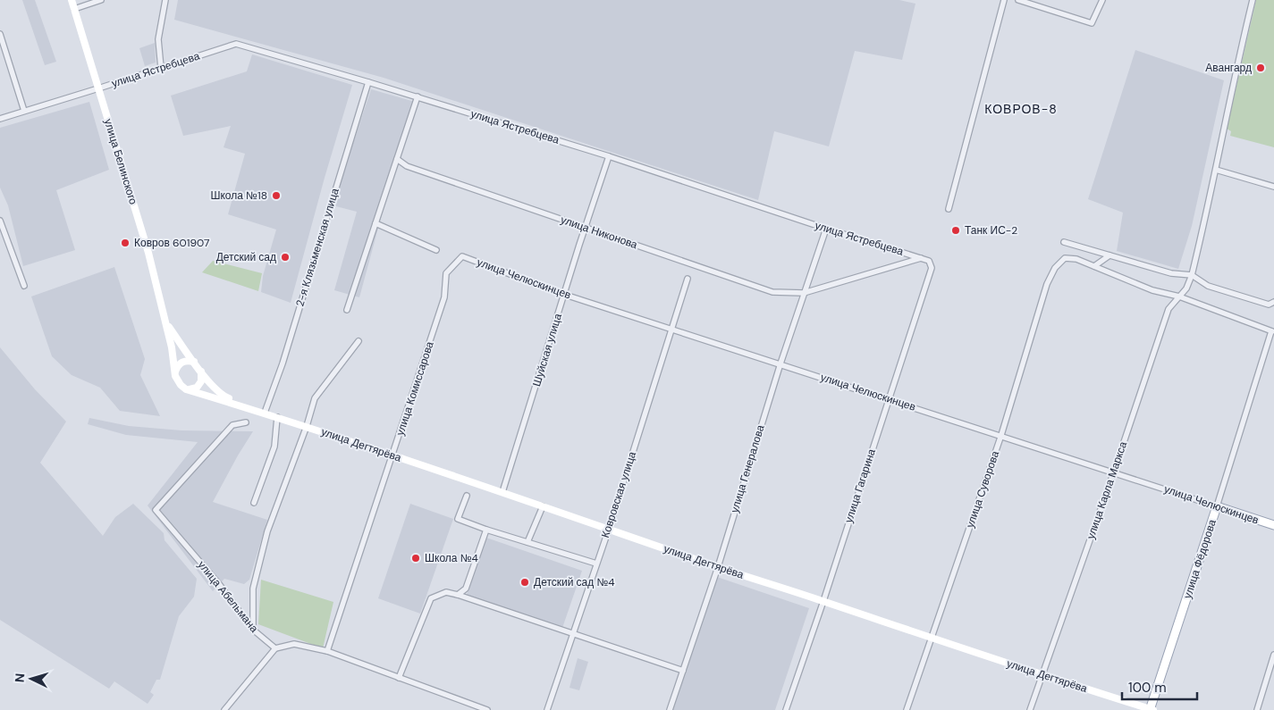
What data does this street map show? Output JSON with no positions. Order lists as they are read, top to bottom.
{
  "streets": {
    "main road": [
      "улица Белинского",
      "улица Челюскинцев",
      "улица Дегтярёва",
      "улица Фёдорова"
    ],
    "street": [
      "улица Ястребцева",
      "улица Никонова",
      "2-я Клязьменская улица",
      "Шуйская улица",
      "улица Комиссарова",
      "улица Генералова",
      "улица Гагарина",
      "улица Суворова",
      "улица Карла Маркса",
      "Ковровская улица",
      "улица Абельмана"
    ]
  },
  "crossings": [
    ["улица Ястребцева", "улица Белинского"],
    ["улица Ястребцева", "улица Никонова"],
    ["улица Ястребцева", "2-я Клязьменская улица"],
    ["улица Ястребцева", "Шуйская улица"],
    ["улица Ястребцева", "улица Генералова"],
    ["улица Ястребцева", "улица Гагарина"],
    ["улица Белинского", "улица Дегтярёва"],
    ["улица Никонова", "Шуйская улица"],
    ["улица Никонова", "улица Генералова"],
    ["2-я Клязьменская улица", "улица Дегтярёва"],
    ["улица Челюскинцев", "Шуйская улица"],
    ["улица Челюскинцев", "улица Комиссарова"],
    ["улица Челюскинцев", "улица Генералова"],
    ["улица Челюскинцев", "улица Гагарина"],
    ["улица Челюскинцев", "улица Суворова"],
    ["улица Челюскинцев", "улица Карла Маркса"],
    ["улица Челюскинцев", "Ковровская улица"],
    ["улица Челюскинцев", "улица Фёдорова"],
    ["Шуйская улица", "улица Дегтярёва"],
    ["улица Комиссарова", "улица Дегтярёва"],
    ["улица Дегтярёва", "улица Генералова"],
    ["улица Дегтярёва", "улица Гагарина"],
    ["улица Дегтярёва", "улица Суворова"],
    ["улица Дегтярёва", "улица Карла Маркса"],
    ["улица Дегтярёва", "Ковровская улица"],
    ["улица Дегтярёва", "улица Фёдорова"]
  ],
  "districts": ["КОВРОВ-8"],
  "places": [
    "Авангард",
    "Школа №18",
    "Танк ИС-2",
    "Ковров 601907",
    "Детский сад",
    "Школа №4",
    "Детский сад №4"
  ],
  "scale_bar": "100 m",
  "north": "left"
}
